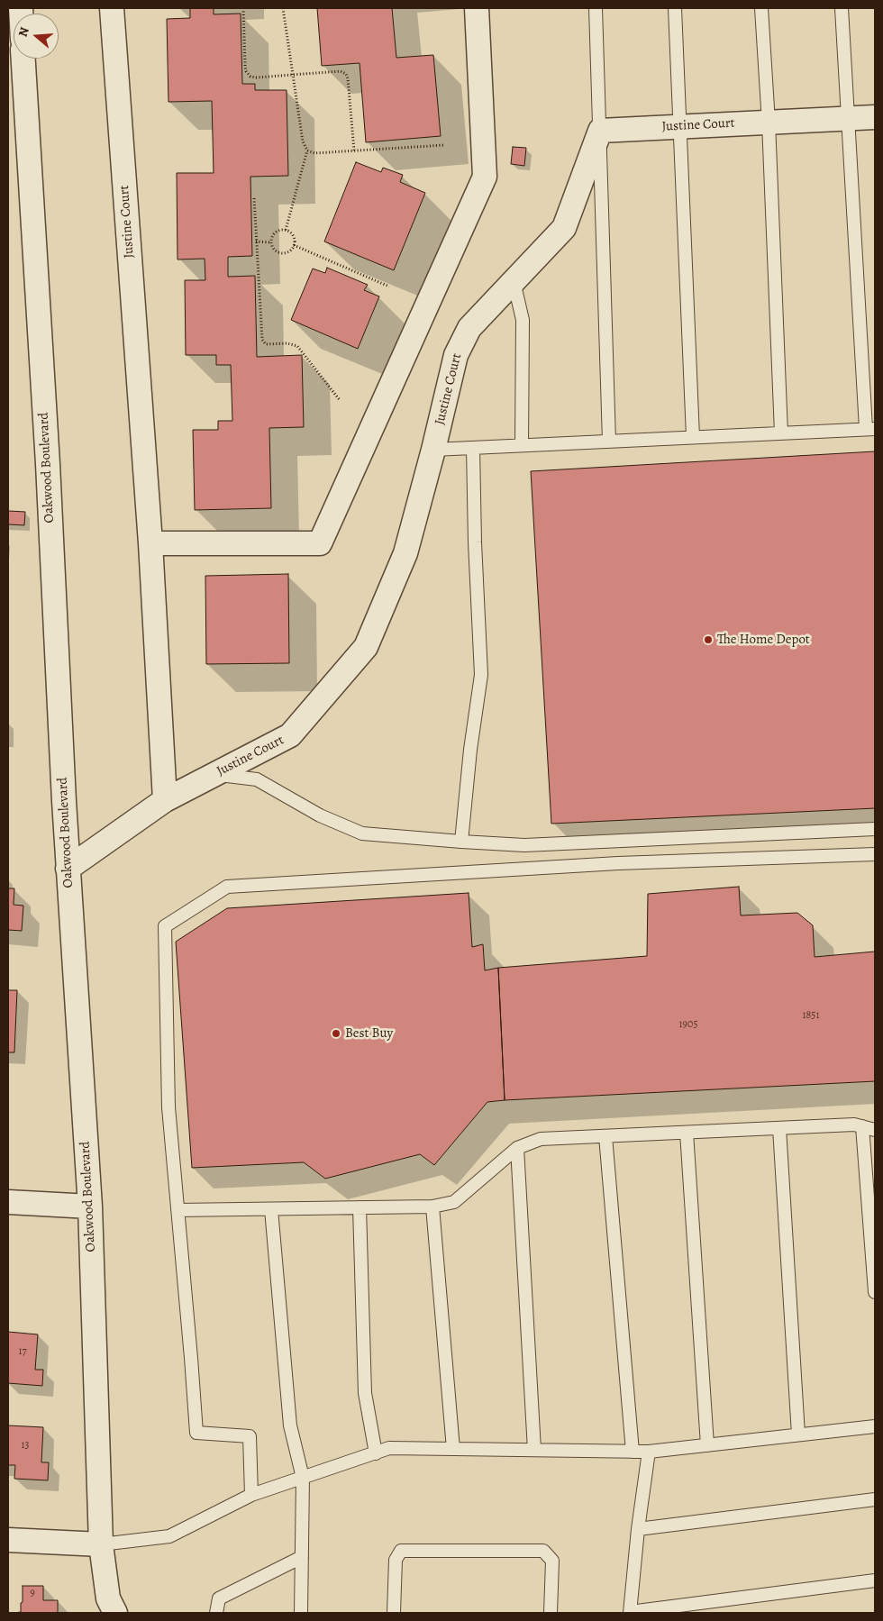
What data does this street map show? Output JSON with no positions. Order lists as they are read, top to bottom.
{
  "streets": {
    "street": ["Justine Court", "Oakwood Boulevard"]
  },
  "crossings": [
    ["Justine Court", "Oakwood Boulevard"]
  ],
  "places": ["The Home Depot", "Best Buy"],
  "house_numbers": [
    "1851",
    "1905",
    "17",
    "13",
    "9"
  ],
  "north": "left"
}
